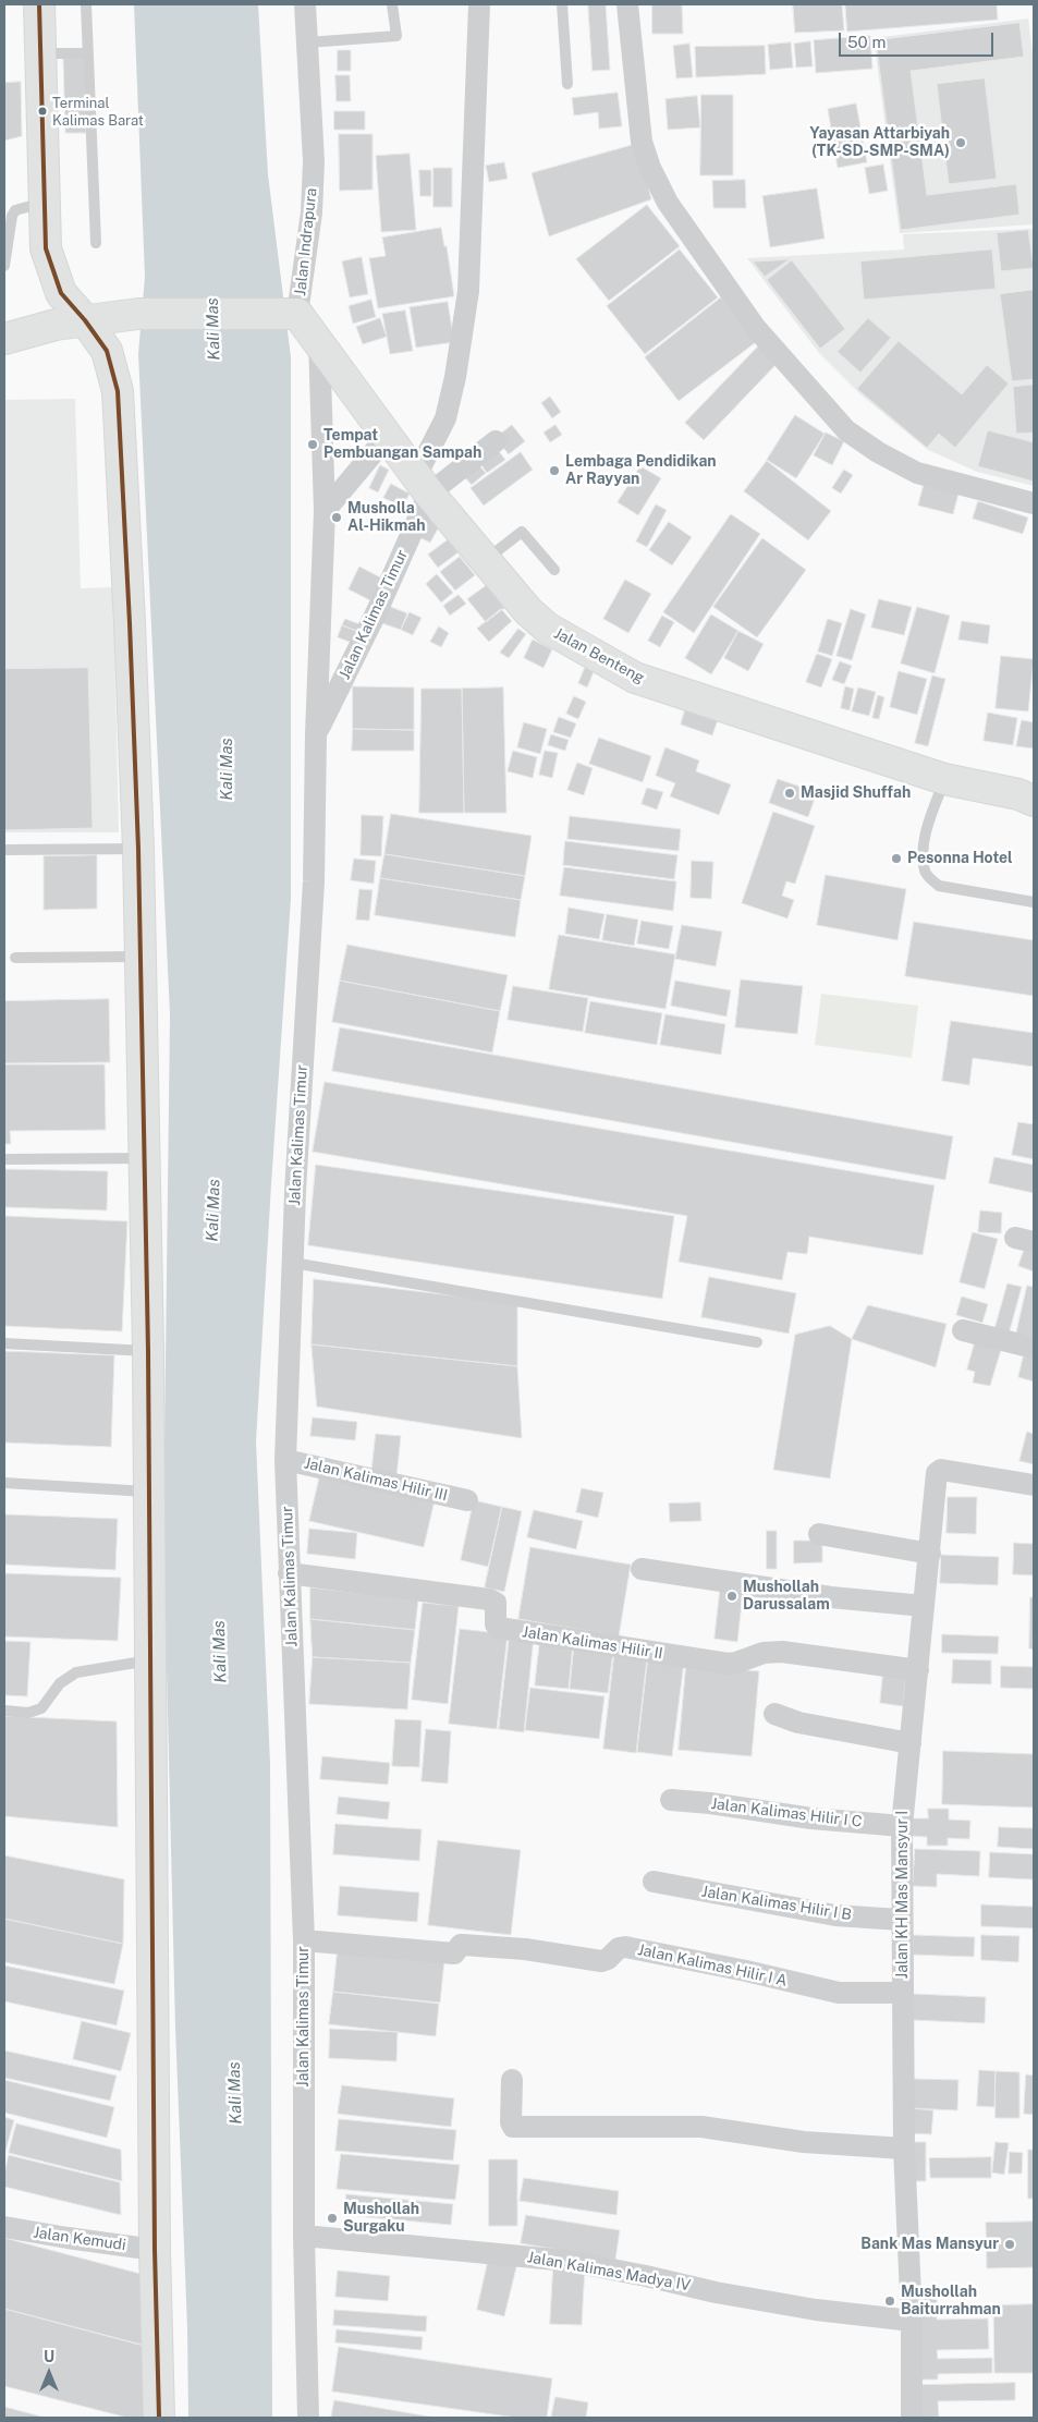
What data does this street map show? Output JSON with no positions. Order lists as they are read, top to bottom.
{
  "streets": {
    "street": [
      "Jalan Indrapura",
      "Jalan Kalimas Timur",
      "Jalan Benteng",
      "Jalan Kalimas Hilir III",
      "Jalan Kalimas Hilir II",
      "Jalan Kalimas Hilir I C",
      "Jalan KH Mas Mansyur I",
      "Jalan Kalimas Hilir I B",
      "Jalan Kalimas Hilir I A",
      "Jalan Kemudi",
      "Jalan Kalimas Madya IV"
    ]
  },
  "crossings": [
    ["Jalan Indrapura", "Jalan Benteng"],
    ["Jalan Kalimas Timur", "Jalan Benteng"],
    ["Jalan Kalimas Timur", "Jalan Kalimas Hilir III"],
    ["Jalan Kalimas Timur", "Jalan Kalimas Hilir II"],
    ["Jalan Kalimas Timur", "Jalan Kalimas Hilir I A"],
    ["Jalan Kalimas Timur", "Jalan Kalimas Madya IV"],
    ["Jalan Kalimas Hilir II", "Jalan KH Mas Mansyur I"],
    ["Jalan Kalimas Hilir I C", "Jalan KH Mas Mansyur I"],
    ["Jalan KH Mas Mansyur I", "Jalan Kalimas Hilir I B"],
    ["Jalan KH Mas Mansyur I", "Jalan Kalimas Hilir I A"],
    ["Jalan KH Mas Mansyur I", "Jalan Kalimas Madya IV"]
  ],
  "water": ["Kali Mas"],
  "places": [
    "Terminal Kalimas Barat",
    "Yayasan Attarbiyah (TK-SD-SMP-SMA)",
    "Tempat Pembuangan Sampah",
    "Lembaga Pendidikan Ar Rayyan",
    "Musholla Al-Hikmah",
    "Masjid Shuffah",
    "Pesonna Hotel",
    "Mushollah Darussalam",
    "Mushollah Surgaku",
    "Bank Mas Mansyur",
    "Mushollah Baiturrahman"
  ],
  "scale_bar": "50 m",
  "north": "top"
}
